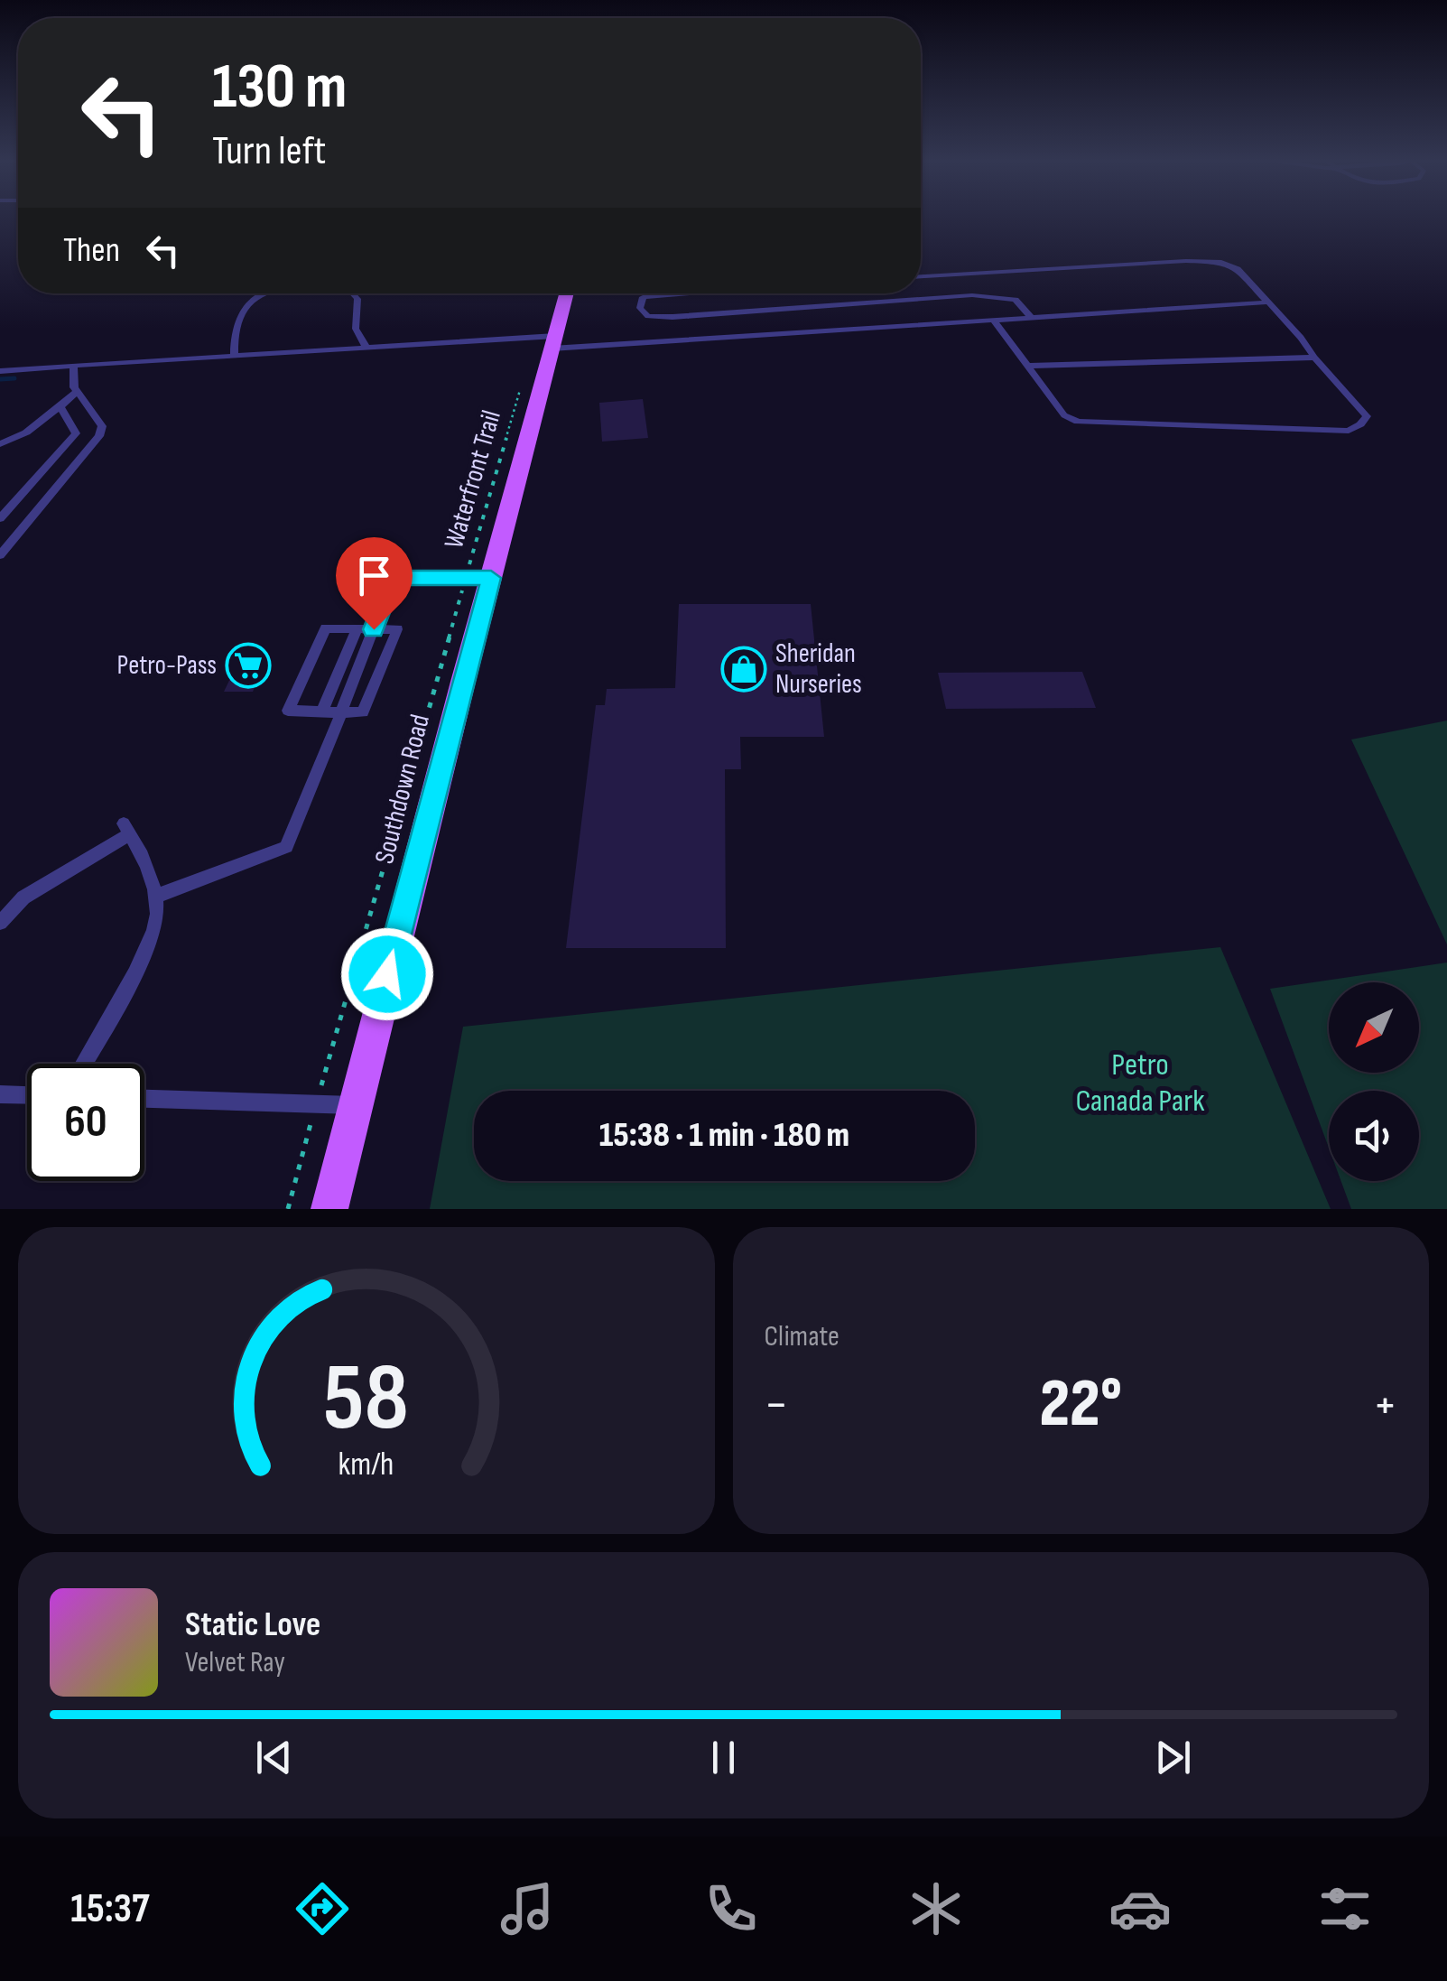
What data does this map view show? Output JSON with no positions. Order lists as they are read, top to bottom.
{
  "streets": {
    "main road": ["Southdown Road"],
    "path": ["Waterfront Trail"]
  },
  "crossings": [
    ["Waterfront Trail", "Southdown Road"]
  ],
  "parks": ["Petro Canada Park"],
  "places": {
    "supermarket": ["Petro-Pass"],
    "shop": ["Sheridan Nurseries"]
  },
  "north": "bottom left",
  "page": {
    "turn": ["130 m", "Turn left"],
    "then": "Then",
    "limit": "60",
    "trip": "15:38 · 1 min · 180 m",
    "tile": "Climate",
    "heat": ["−", "22°", "+"],
    "song": ["Static Love", "Velvet Ray"],
    "tabs": "15:37",
    "gauge": ["58", "km/h"]
  }
}
